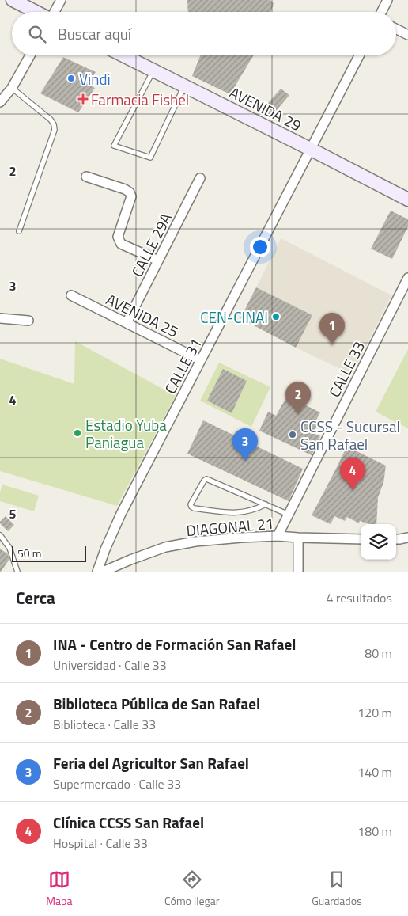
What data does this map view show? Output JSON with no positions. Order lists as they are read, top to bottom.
{
  "streets": {
    "main road": ["AVENIDA 29"],
    "street": [
      "CALLE 29A",
      "AVENIDA 25",
      "CALLE 31",
      "CALLE 33",
      "DIAGONAL 21"
    ]
  },
  "crossings": [
    ["AVENIDA 29", "CALLE 31"],
    ["CALLE 29A", "AVENIDA 25"],
    ["AVENIDA 25", "CALLE 31"],
    ["CALLE 33", "DIAGONAL 21"]
  ],
  "places": {
    "other": [
      "Vindi",
      "CEN-CINAI",
      "Estadio Yuba Paniagua",
      "CCSS - Sucursal San Rafael"
    ],
    "health": ["Farmacia Fishel"]
  },
  "scale_bar": "50 m",
  "page": {
    "search": "Buscar aquí",
    "pins": [
      "1",
      "2",
      "3",
      "4"
    ],
    "scale": "50 m",
    "heading": ["Cerca", "4 resultados"],
    "list": [
      {
        "mark": "1",
        "name": "INA - Centro de Formación San Rafael",
        "note": "Universidad · Calle 33",
        "value": "80 m"
      },
      {
        "mark": "2",
        "name": "Biblioteca Pública de San Rafael",
        "note": "Biblioteca · Calle 33",
        "value": "120 m"
      },
      {
        "mark": "3",
        "name": "Feria del Agricultor San Rafael",
        "note": "Supermercado · Calle 33",
        "value": "140 m"
      },
      {
        "mark": "4",
        "name": "Clínica CCSS San Rafael",
        "note": "Hospital · Calle 33",
        "value": "180 m"
      }
    ],
    "nav": ["Mapa", "Cómo llegar", "Guardados"]
  },
  "grid": {
    "rows": [
      "2",
      "3",
      "4",
      "5"
    ]
  }
}
